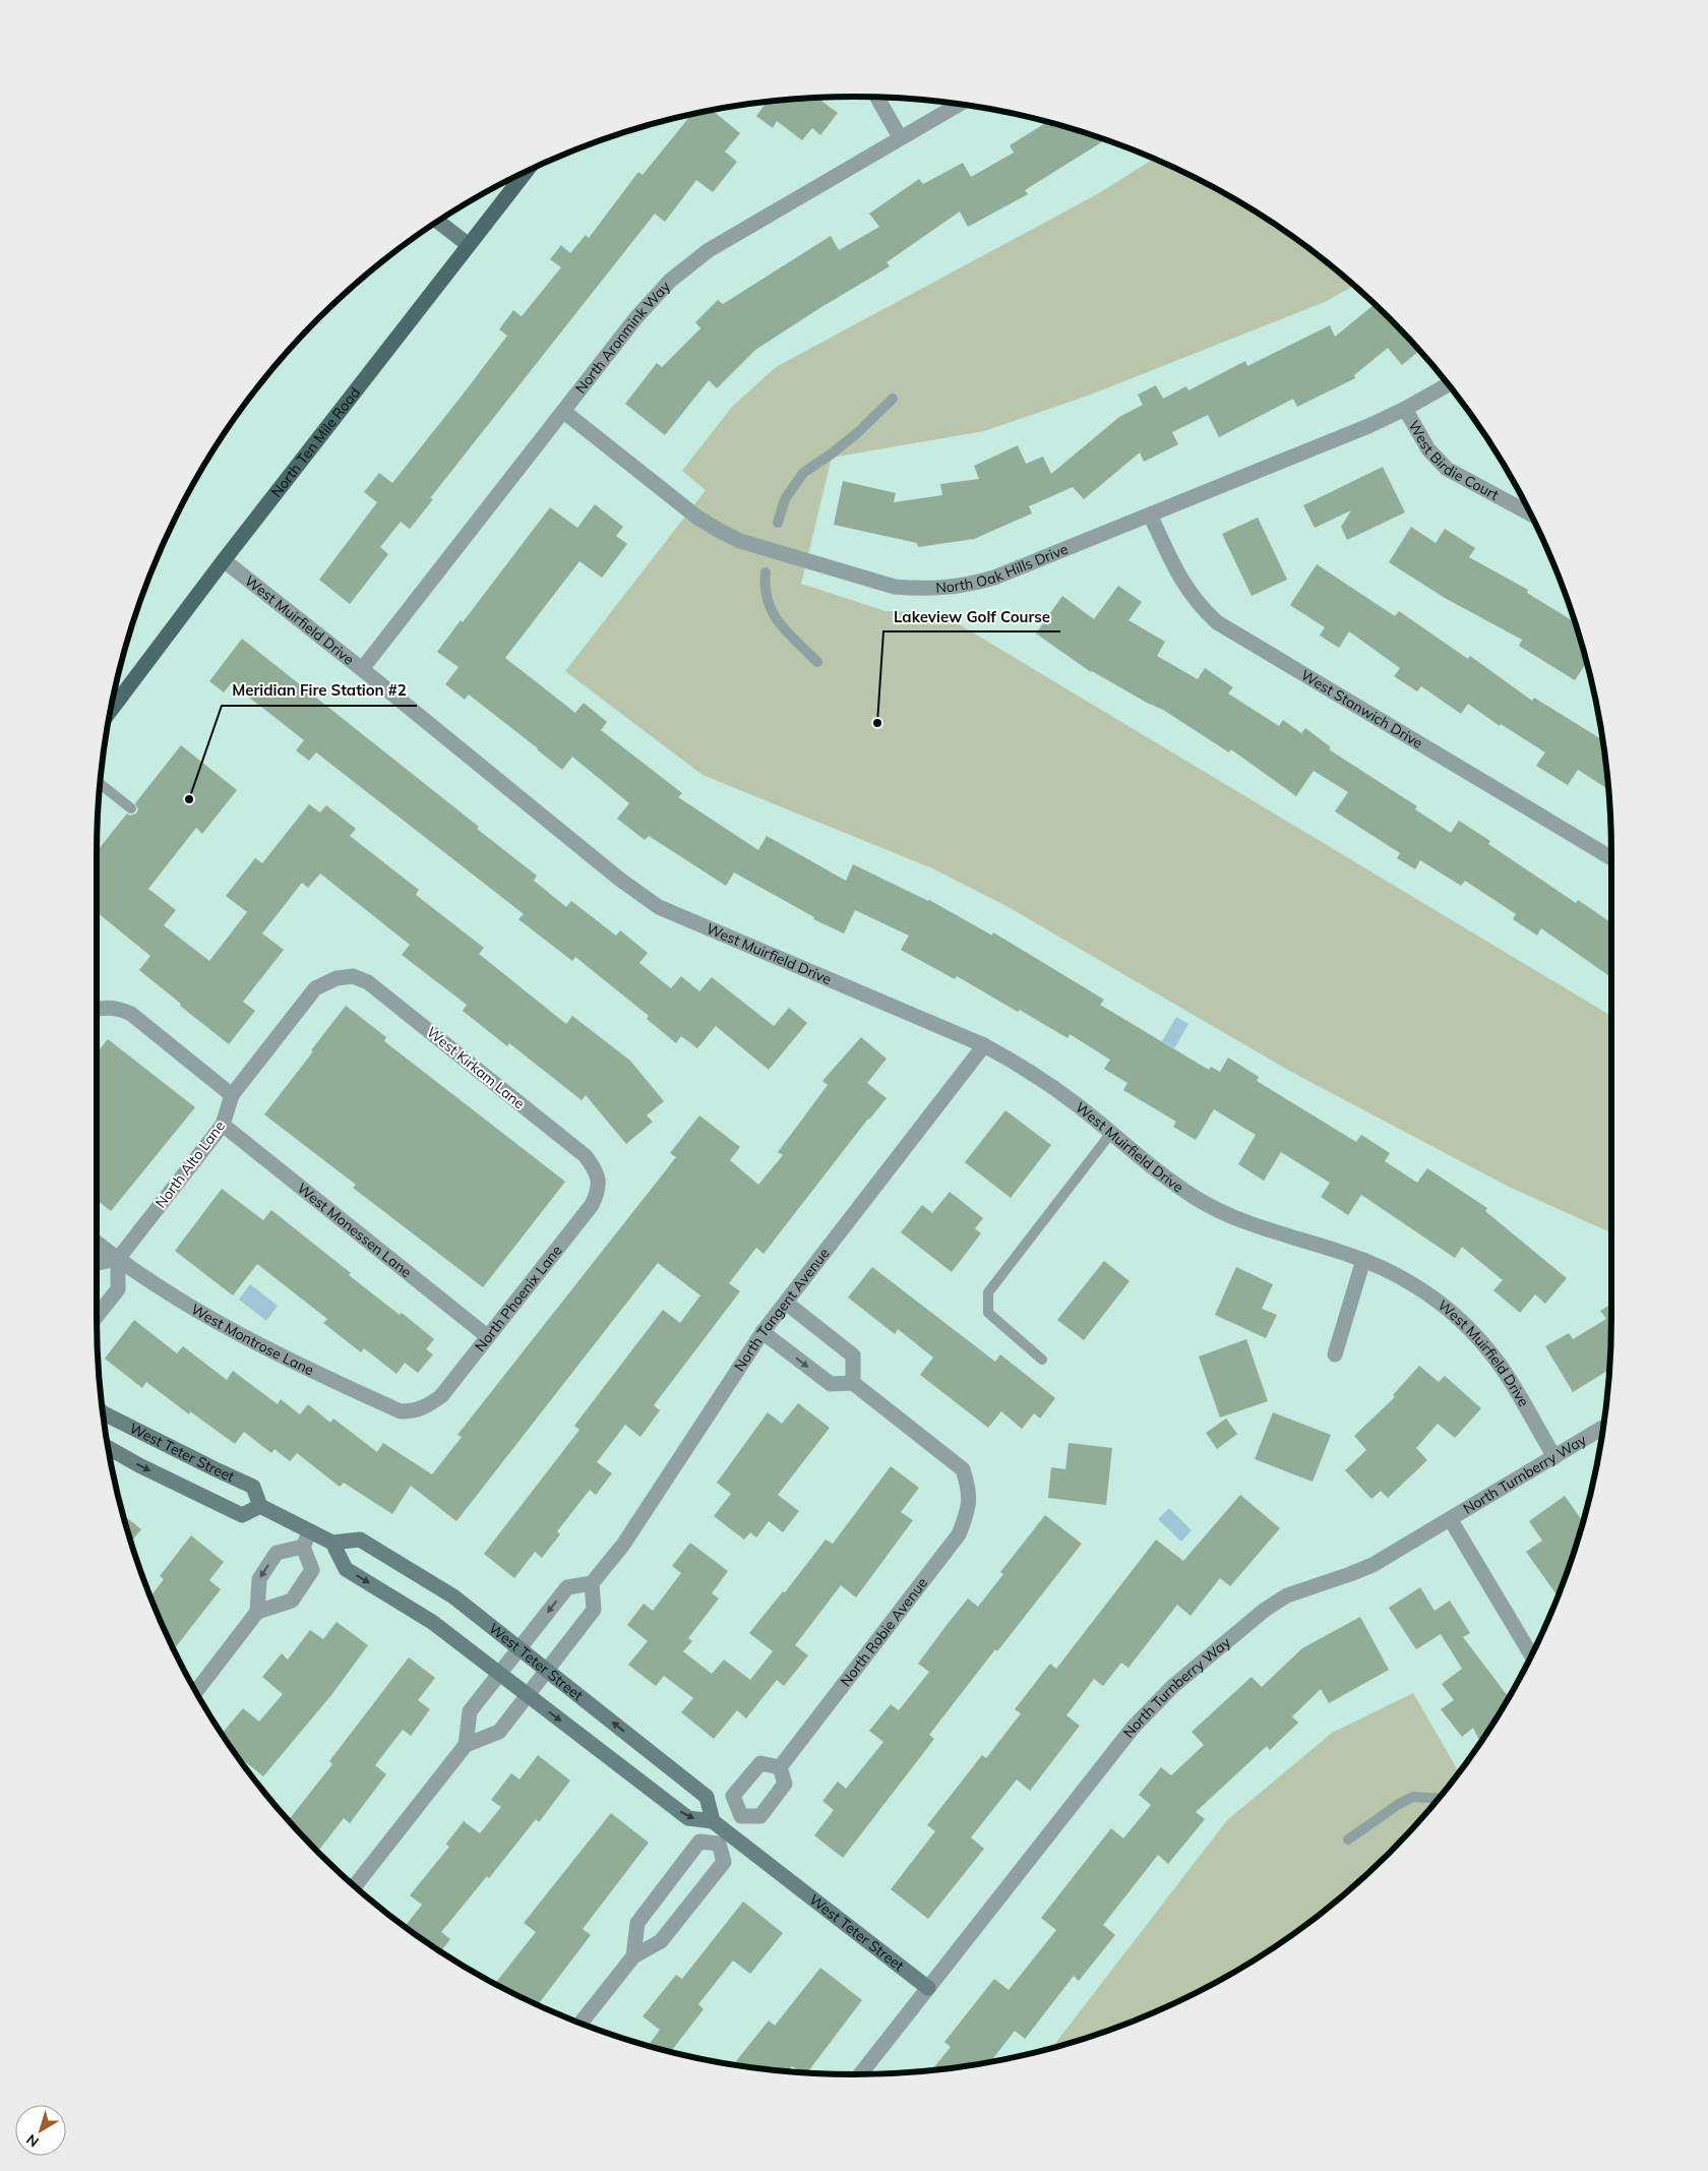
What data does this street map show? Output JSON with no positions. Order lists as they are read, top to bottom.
{
  "streets": {
    "main road": ["North Ten Mile Road"],
    "street": [
      "North Aronmink Way",
      "West Birdie Court",
      "North Oak Hills Drive",
      "West Muirfield Drive",
      "West Stanwich Drive",
      "West Kirkam Lane",
      "North Alto Lane",
      "West Monessen Lane",
      "North Phoenix Lane",
      "North Tangent Avenue",
      "West Montrose Lane",
      "West Teter Street",
      "North Turnberry Way",
      "North Robie Avenue"
    ]
  },
  "crossings": [
    ["North Aronmink Way", "North Oak Hills Drive"],
    ["North Aronmink Way", "West Muirfield Drive"],
    ["North Ten Mile Road", "West Muirfield Drive"],
    ["West Birdie Court", "North Oak Hills Drive"],
    ["North Oak Hills Drive", "West Stanwich Drive"],
    ["West Muirfield Drive", "North Tangent Avenue"],
    ["West Muirfield Drive", "North Turnberry Way"],
    ["West Kirkam Lane", "North Alto Lane"],
    ["West Kirkam Lane", "North Phoenix Lane"],
    ["North Alto Lane", "West Monessen Lane"],
    ["North Alto Lane", "West Montrose Lane"],
    ["West Monessen Lane", "North Phoenix Lane"],
    ["North Phoenix Lane", "West Montrose Lane"],
    ["West Teter Street", "North Turnberry Way"]
  ],
  "places": ["Lakeview Golf Course", "Meridian Fire Station #2"],
  "north": "bottom left"
}
